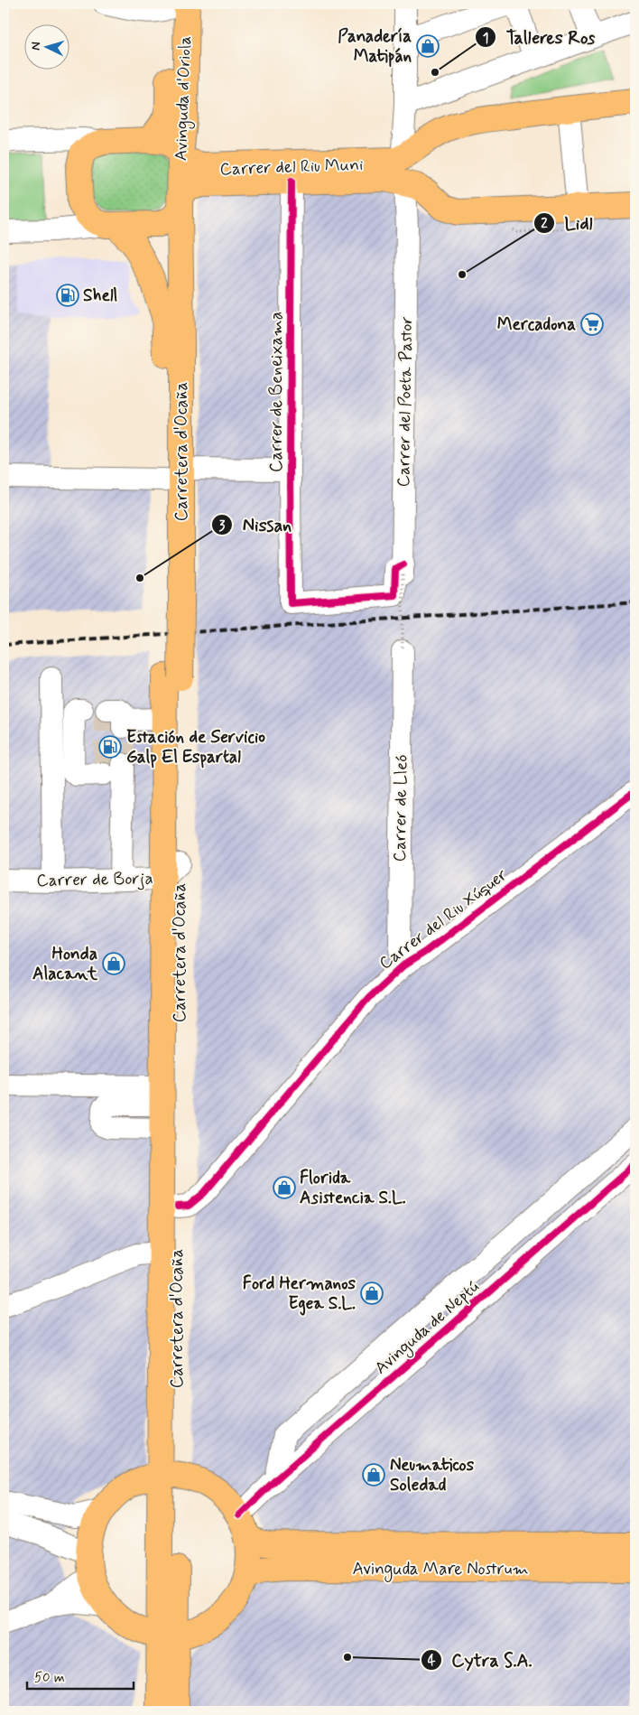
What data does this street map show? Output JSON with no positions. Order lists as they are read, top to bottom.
{
  "streets": {
    "main road": [
      "Avinguda d'Oriola",
      "Carrer del Riu Muni",
      "Carretera d'Ocaña",
      "Avinguda Mare Nostrum"
    ],
    "street": [
      "Carrer de Beneixama",
      "Carrer del Poeta Pastor",
      "Carrer de Lleó",
      "Carrer de Borja",
      "Carrer del Riu Xúquer",
      "Avinguda de Neptú"
    ]
  },
  "crossings": [
    ["Avinguda d'Oriola", "Carrer del Riu Muni"],
    ["Avinguda d'Oriola", "Carretera d'Ocaña"],
    ["Carrer del Riu Muni", "Carrer de Beneixama"],
    ["Carrer del Riu Muni", "Carrer del Poeta Pastor"],
    ["Carrer del Riu Muni", "Carretera d'Ocaña"],
    ["Carrer de Beneixama", "Carrer del Poeta Pastor"],
    ["Carretera d'Ocaña", "Carrer de Borja"],
    ["Carretera d'Ocaña", "Carrer del Riu Xúquer"],
    ["Carrer de Lleó", "Carrer del Riu Xúquer"]
  ],
  "places": {
    "shop": [
      "Panadería Matipán",
      "Honda Alacant",
      "Florida Asistencia S.L.",
      "Ford Hermanos Egea S.L.",
      "Neumaticos Soledad"
    ],
    "other": [
      "Talleres Ros",
      "Lidl",
      "Nissan",
      "Cytra S.A."
    ],
    "fuel station": ["Shell", "Estación de Servicio Galp El Espartal"],
    "supermarket": ["Mercadona"]
  },
  "scale_bar": "50 m",
  "north": "left"
}
